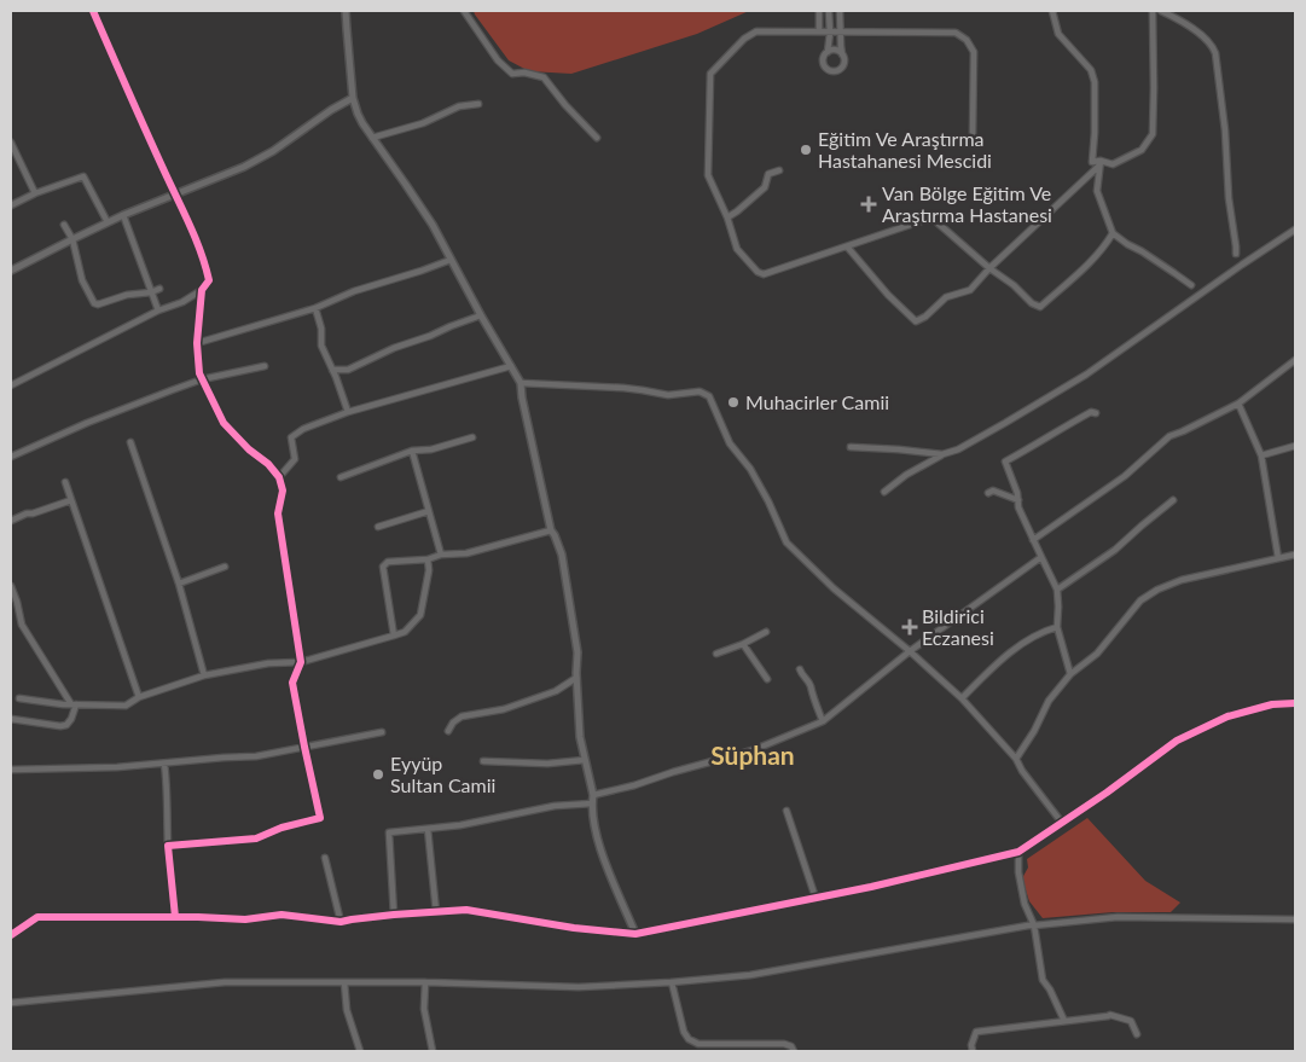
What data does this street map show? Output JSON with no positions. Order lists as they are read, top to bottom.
{
  "districts": ["Süphan"],
  "places": {
    "other": ["Eğitim Ve Araştırma Hastahanesi Mescidi", "Muhacirler Camii", "Eyyüp Sultan Camii"],
    "health": ["Van Bölge Eğitim Ve Araştırma Hastanesi", "Bildirici Eczanesi"]
  }
}
